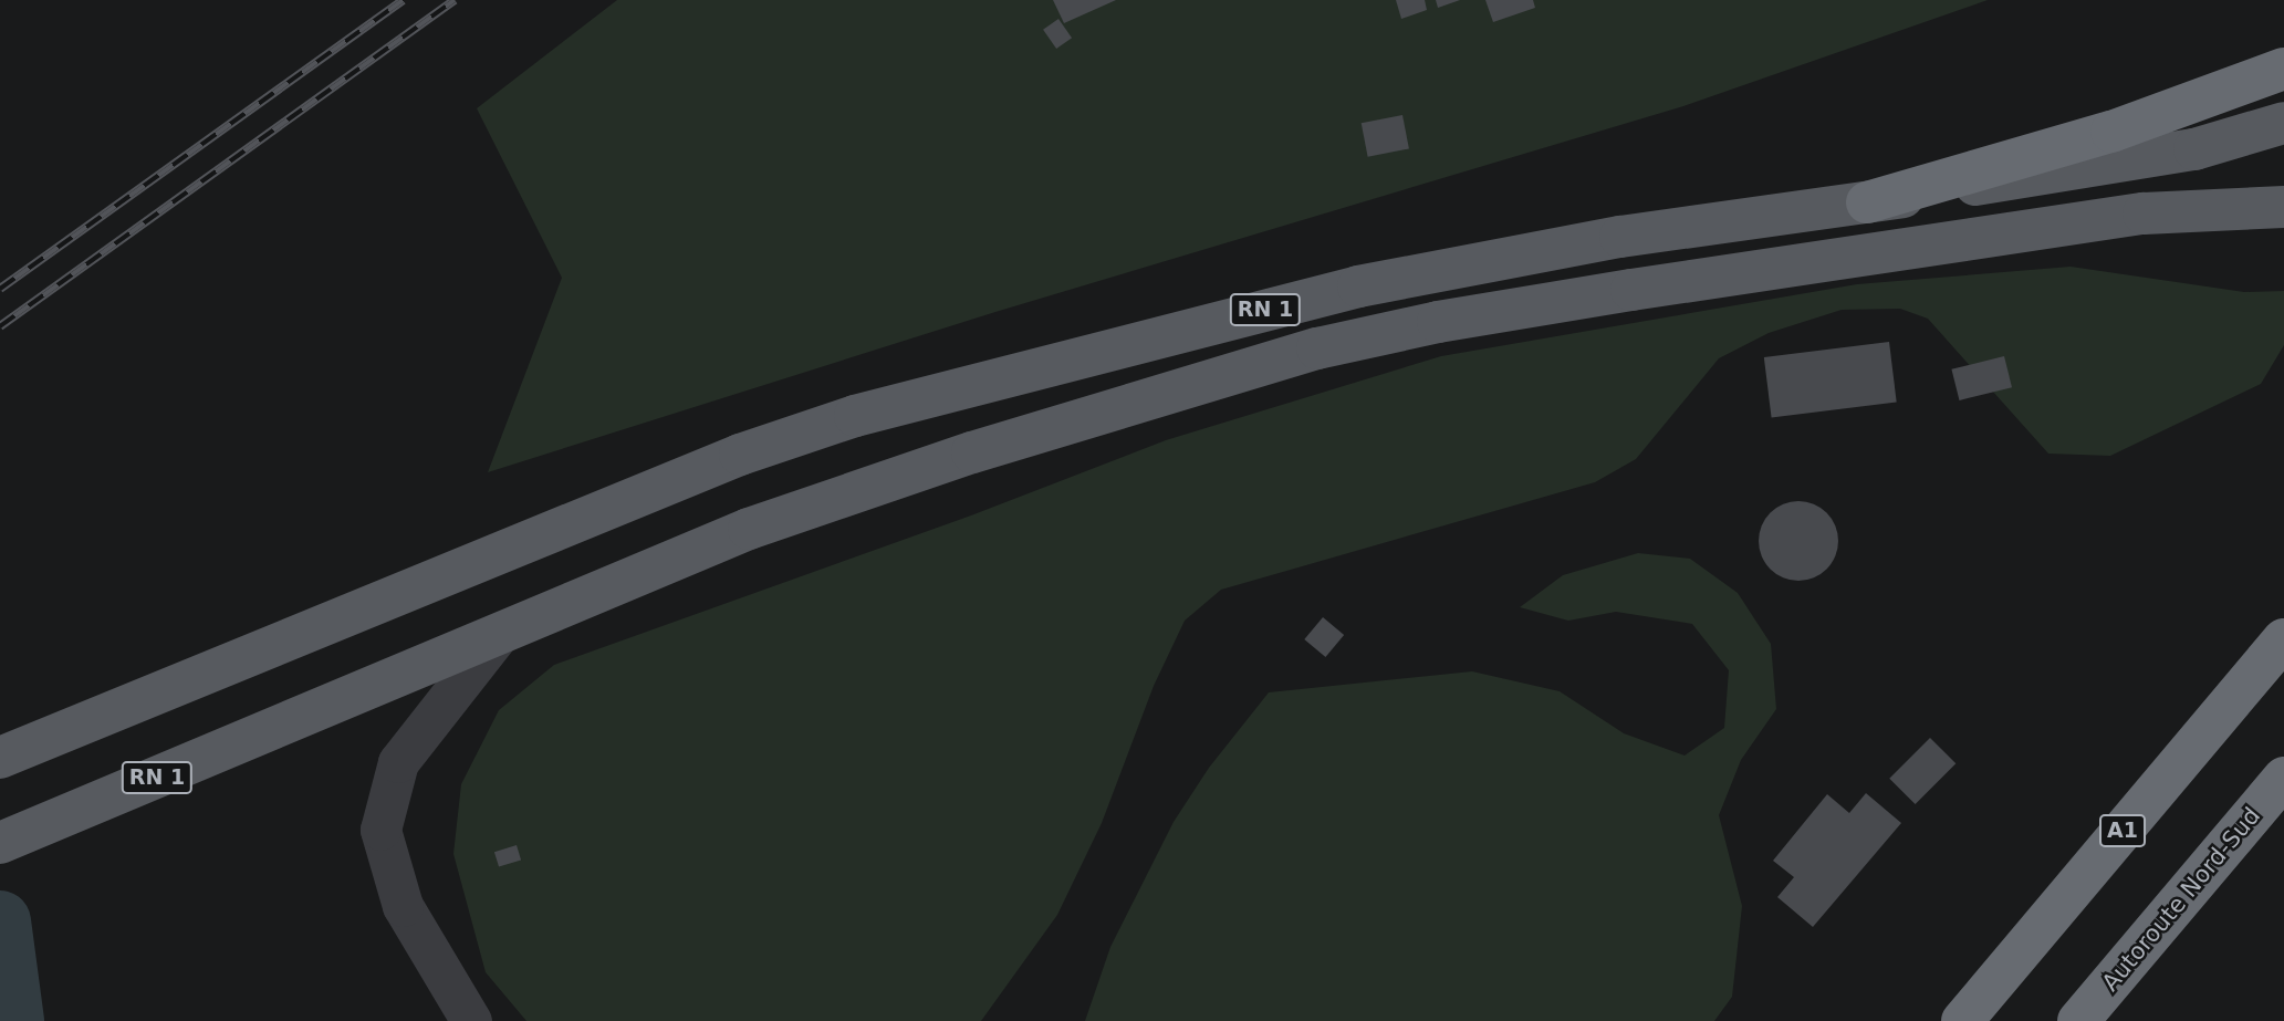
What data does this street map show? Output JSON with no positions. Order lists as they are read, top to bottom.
{
  "streets": {
    "highway": ["A1", "Autoroute Nord-Sud"],
    "main road": ["RN 1"]
  }
}
